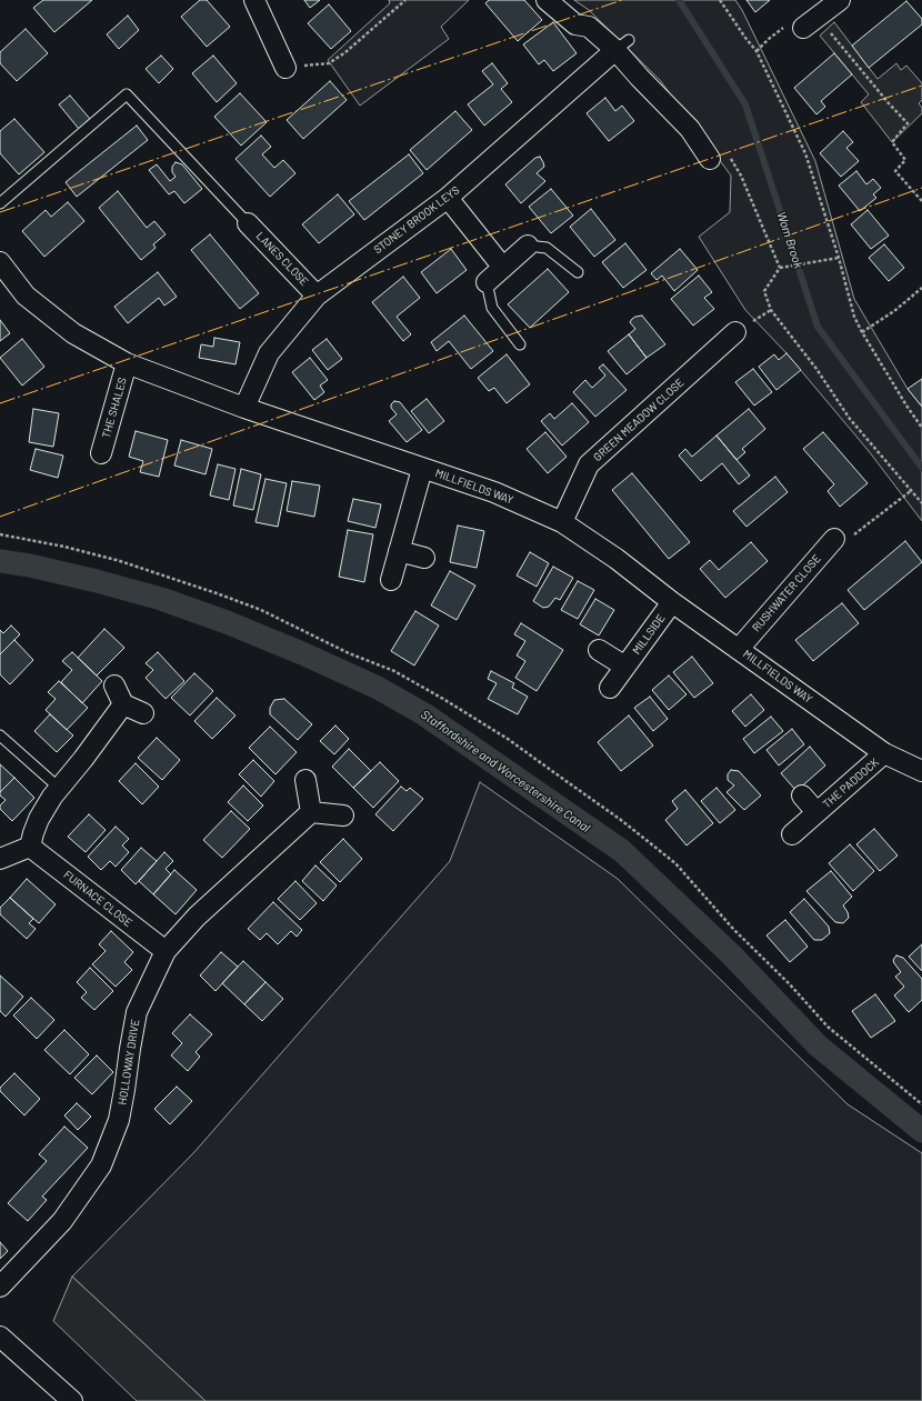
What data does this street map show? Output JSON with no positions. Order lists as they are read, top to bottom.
{
  "streets": {
    "street": [
      "STONEY BROOK LEYS",
      "LANES CLOSE",
      "THE SHALES",
      "GREEN MEADOW CLOSE",
      "MILLFIELDS WAY",
      "RUSHWATER CLOSE",
      "MILLSIDE",
      "THE PADDOCK",
      "FURNACE CLOSE",
      "HOLLOWAY DRIVE"
    ]
  },
  "crossings": [
    ["STONEY BROOK LEYS", "LANES CLOSE"],
    ["STONEY BROOK LEYS", "MILLFIELDS WAY"],
    ["THE SHALES", "MILLFIELDS WAY"],
    ["GREEN MEADOW CLOSE", "MILLFIELDS WAY"],
    ["MILLFIELDS WAY", "RUSHWATER CLOSE"],
    ["MILLFIELDS WAY", "MILLSIDE"],
    ["MILLFIELDS WAY", "THE PADDOCK"],
    ["FURNACE CLOSE", "HOLLOWAY DRIVE"]
  ],
  "water": ["Wom Brook", "Staffordshire and Worcestershire Canal"]
}
